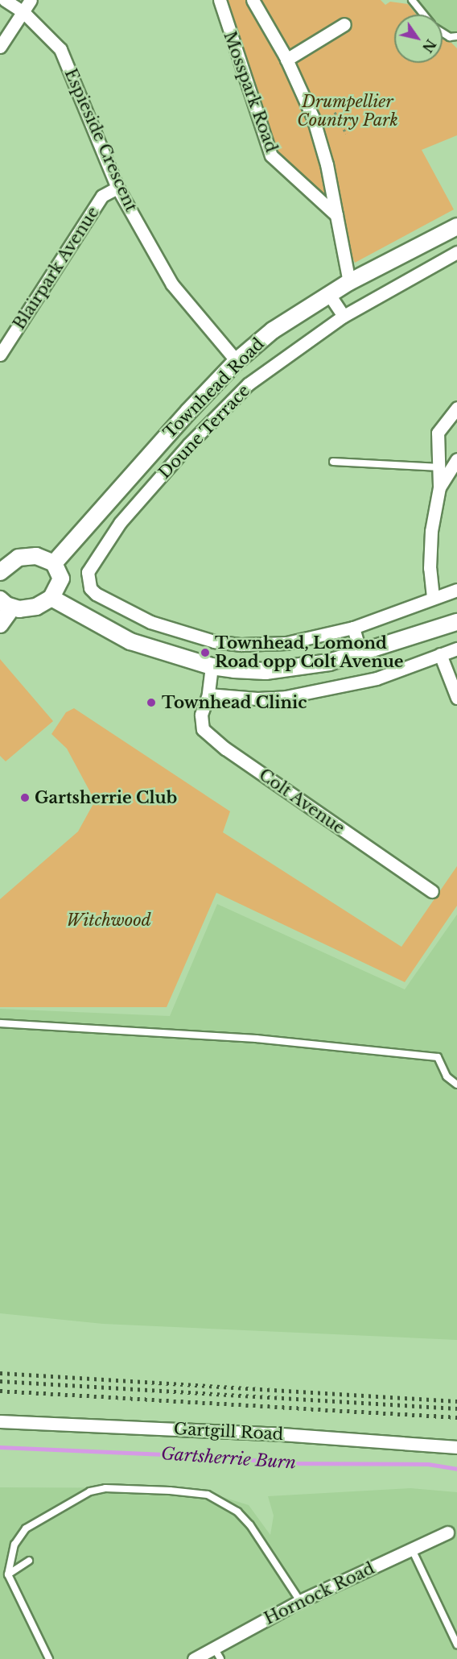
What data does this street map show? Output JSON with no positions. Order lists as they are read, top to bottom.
{
  "streets": {
    "street": [
      "Mosspark Road",
      "Espieside Crescent",
      "Blairpark Avenue",
      "Townhead Road",
      "Doune Terrace",
      "Colt Avenue",
      "Gartgill Road",
      "Hornock Road"
    ]
  },
  "crossings": [
    ["Espieside Crescent", "Blairpark Avenue"],
    ["Espieside Crescent", "Townhead Road"]
  ],
  "water": ["Gartsherrie Burn"],
  "parks": ["Drumpellier Country Park", "Witchwood"],
  "places": ["Townhead, Lomond Road opp Colt Avenue", "Townhead Clinic", "Gartsherrie Club"],
  "north": "bottom right"
}
